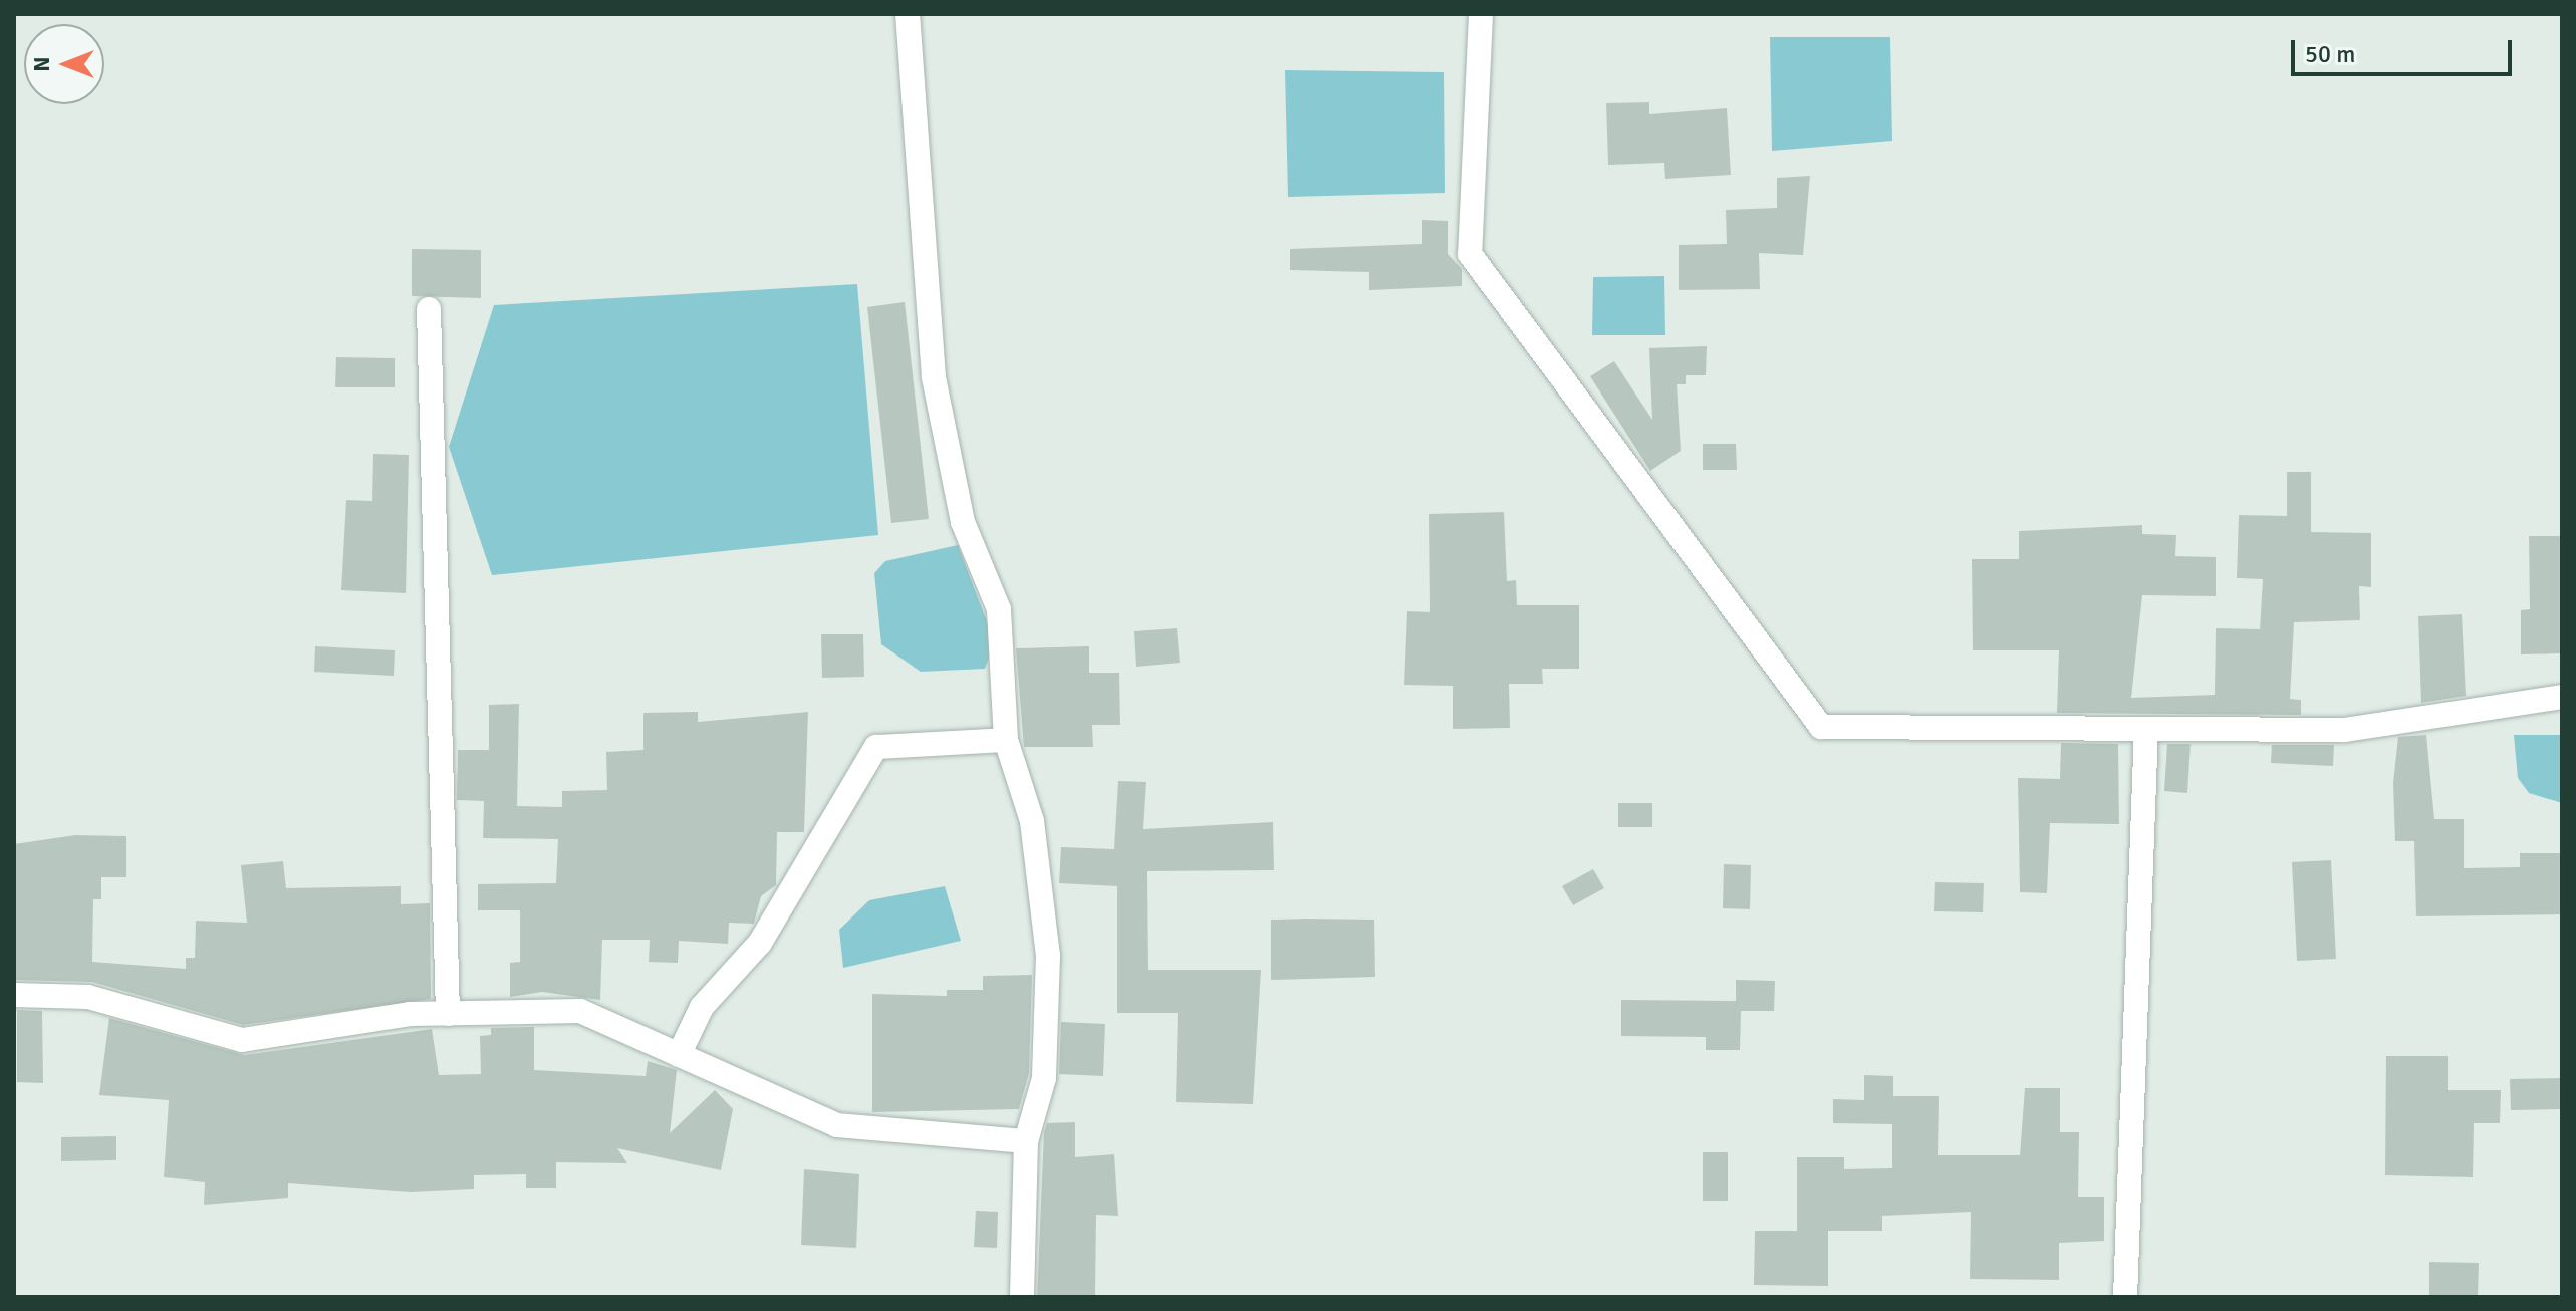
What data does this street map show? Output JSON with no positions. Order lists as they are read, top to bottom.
{
  "scale_bar": "50 m",
  "north": "left"
}
